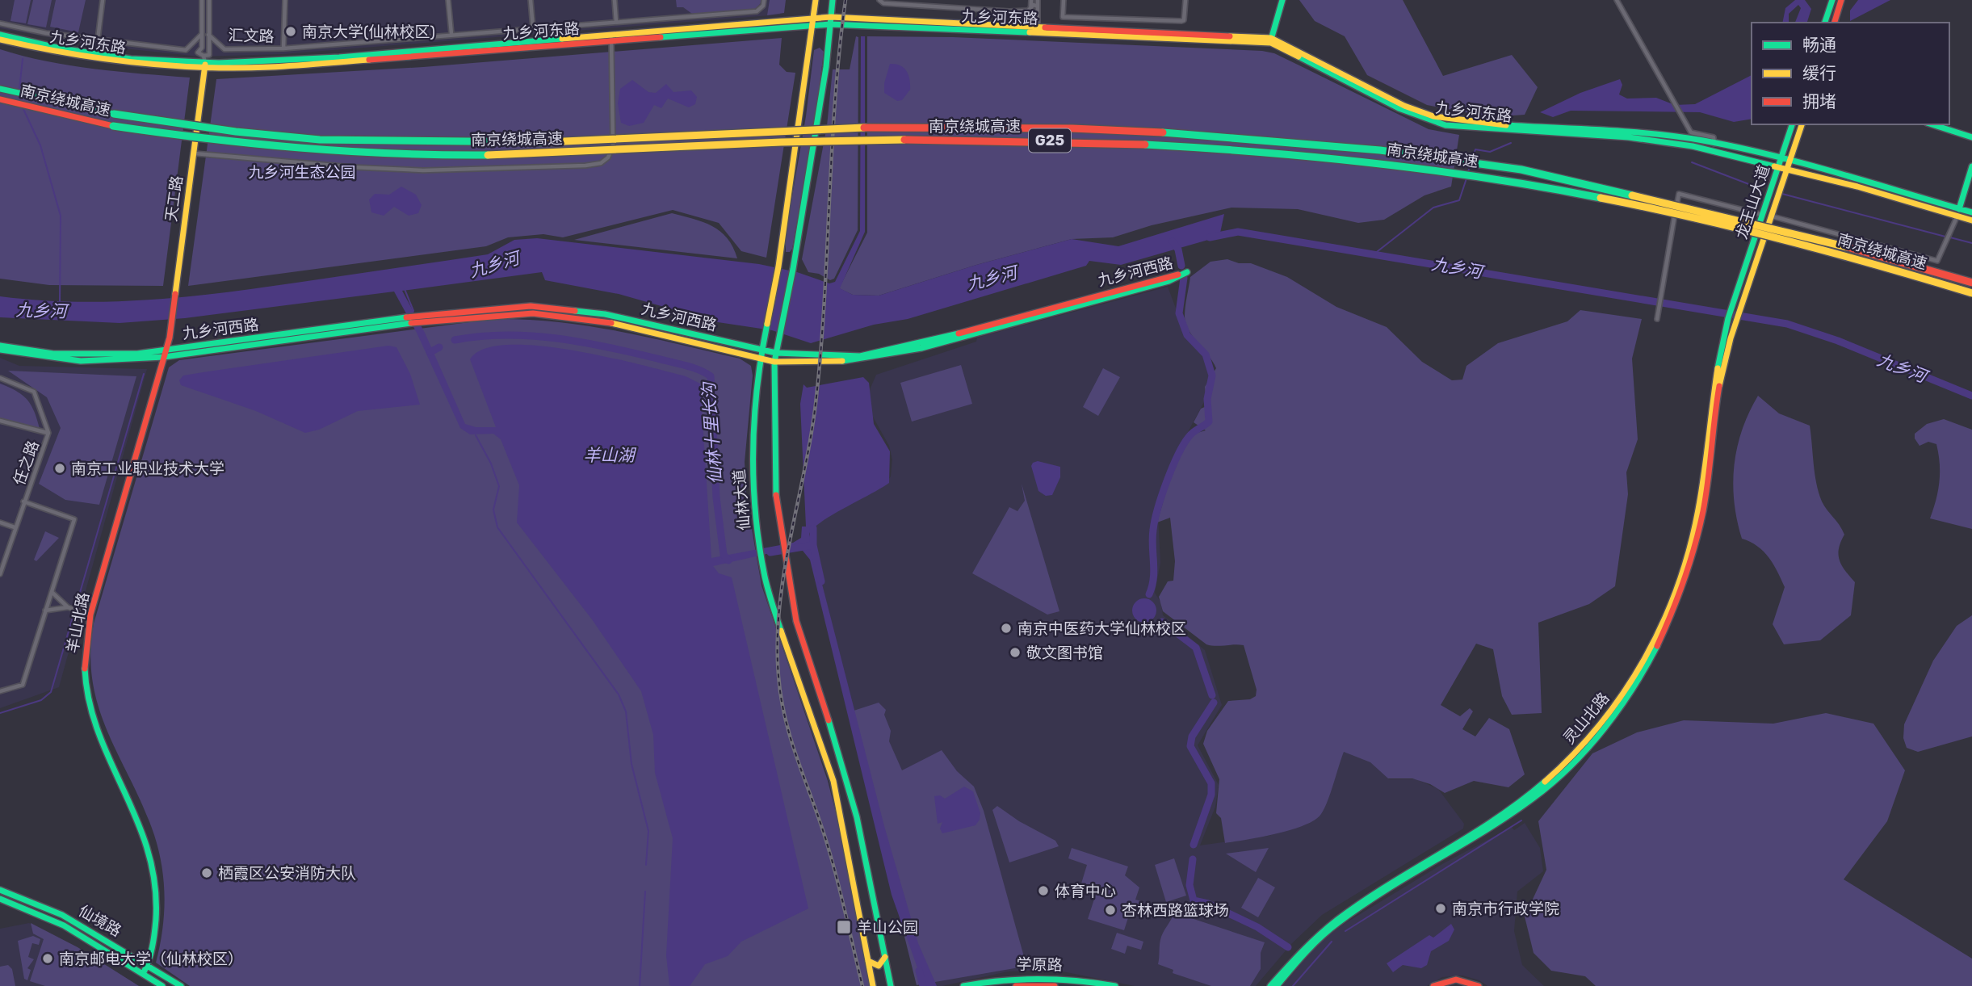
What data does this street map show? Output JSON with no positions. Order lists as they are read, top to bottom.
{
  "streets": {
    "main road": [
      "九乡河东路",
      "南京绕城高速",
      "G25",
      "天工路",
      "龙王山大道",
      "九乡河西路",
      "仙林大道",
      "羊山北路",
      "灵山北路",
      "仙境路",
      "学原路"
    ],
    "street": ["汇文路", "任之路"]
  },
  "crossings": [
    ["九乡河东路", "天工路"],
    ["九乡河东路", "龙王山大道"],
    ["九乡河东路", "仙林大道"],
    ["天工路", "羊山北路"],
    ["龙王山大道", "灵山北路"],
    ["九乡河西路", "仙林大道"],
    ["九乡河西路", "羊山北路"],
    ["羊山北路", "仙境路"]
  ],
  "water": ["九乡河", "仙林十里长沟", "羊山湖"],
  "parks": ["九乡河生态公园"],
  "places": {
    "other": [
      "南京大学(仙林校区)",
      "南京工业职业技术大学",
      "南京中医药大学仙林校区",
      "敬文图书馆",
      "栖霞区公安消防大队",
      "体育中心",
      "南京市行政学院",
      "杏林西路篮球场",
      "南京邮电大学（仙林校区）"
    ],
    "transit": ["羊山公园"]
  },
  "legend": ["畅通", "缓行", "拥堵"]
}
